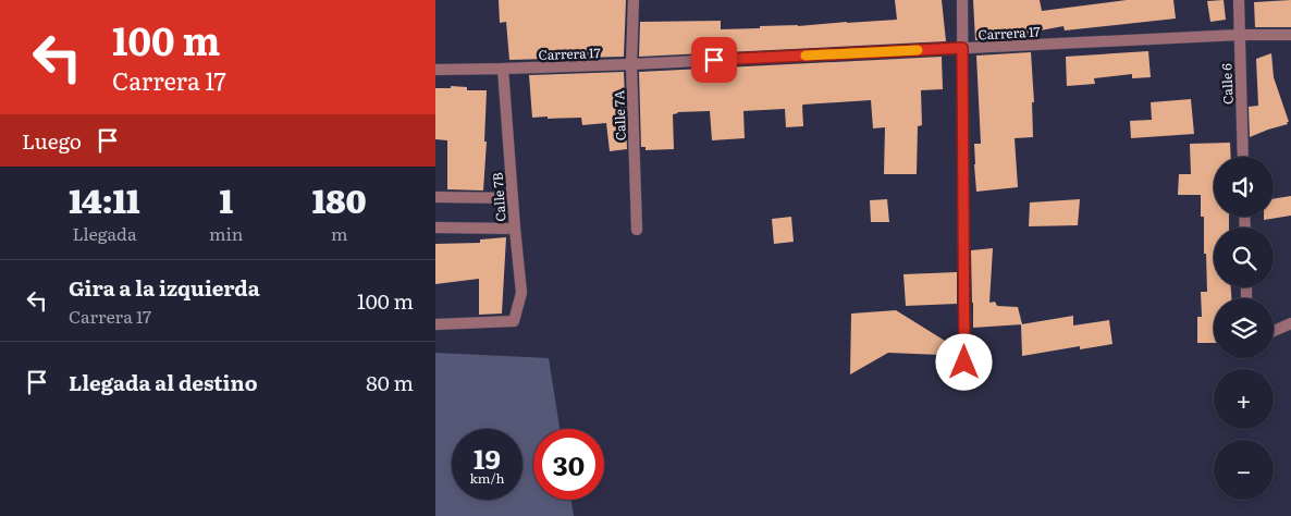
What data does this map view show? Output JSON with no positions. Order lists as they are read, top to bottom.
{
  "streets": {
    "street": [
      "Carrera 17",
      "Calle 6",
      "Calle 7A",
      "Calle 7B"
    ]
  },
  "crossings": [
    ["Carrera 17", "Calle 6"],
    ["Carrera 17", "Calle 7A"],
    ["Carrera 17", "Calle 7B"]
  ],
  "page": {
    "turn": ["100 m", "Carrera 17"],
    "then": "Luego",
    "map_buttons": ["+", "−"],
    "eta": [
      "14:11",
      "Llegada",
      "1",
      "min",
      "180",
      "m"
    ],
    "list": [
      {
        "name": "Gira a la izquierda",
        "note": "Carrera 17",
        "value": "100 m"
      },
      {
        "name": "Llegada al destino",
        "value": "80 m"
      }
    ],
    "speed": "19 km/h",
    "limit": "30"
  }
}
